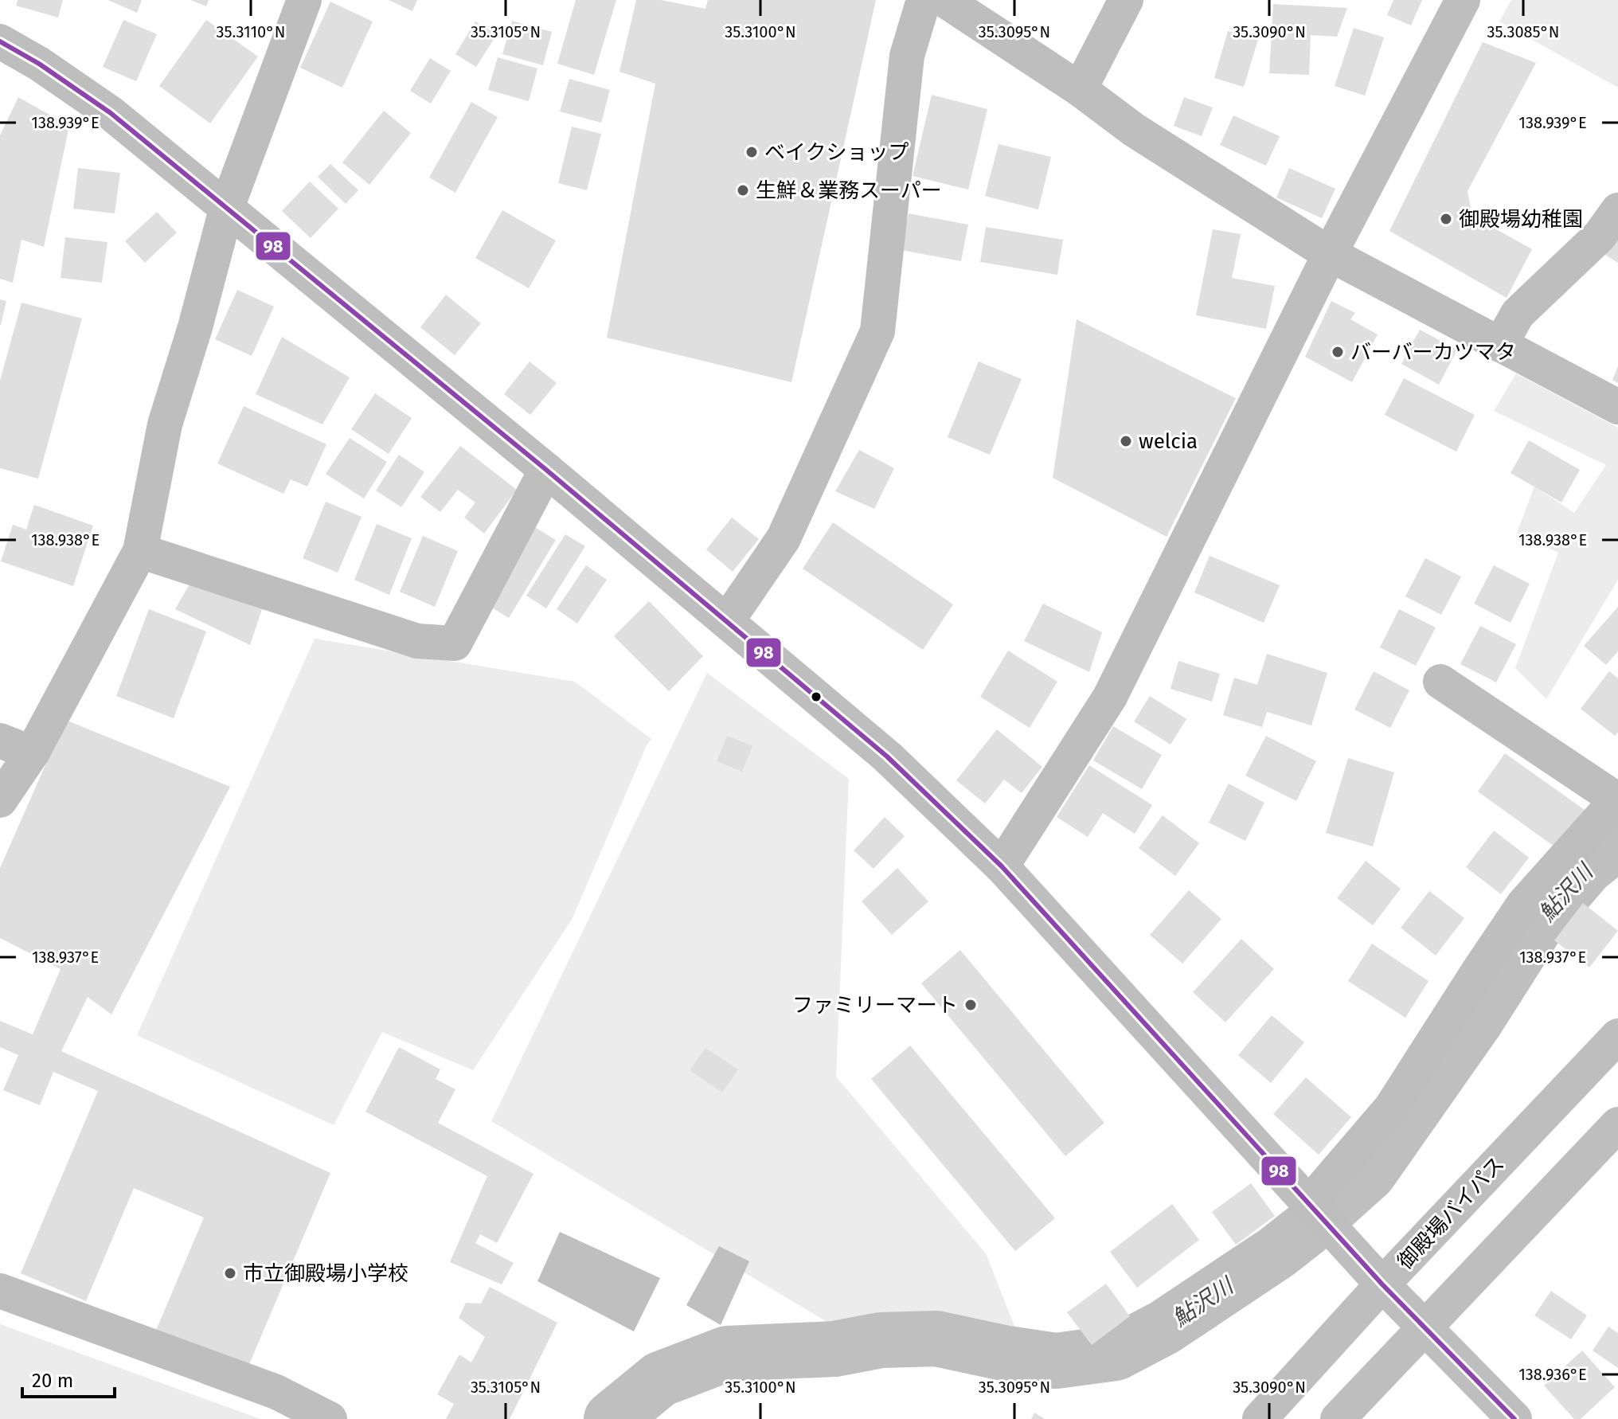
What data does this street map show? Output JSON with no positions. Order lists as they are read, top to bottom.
{
  "streets": {
    "main road": ["御殿場バイパス"]
  },
  "water": ["鮎沢川"],
  "places": [
    "ベイクショップ",
    "生鮮＆業務スーパー",
    "御殿場幼稚園",
    "バーバーカツマタ",
    "welcia",
    "ファミリーマート",
    "市立御殿場小学校"
  ],
  "lines": ["transit line 98"],
  "scale_bar": "20 m",
  "coordinates": [
    "35.3110°N",
    "35.3105°N",
    "35.3100°N",
    "35.3095°N",
    "35.3090°N",
    "35.3085°N",
    "138.939°E",
    "138.938°E",
    "138.937°E",
    "138.936°E"
  ]
}
